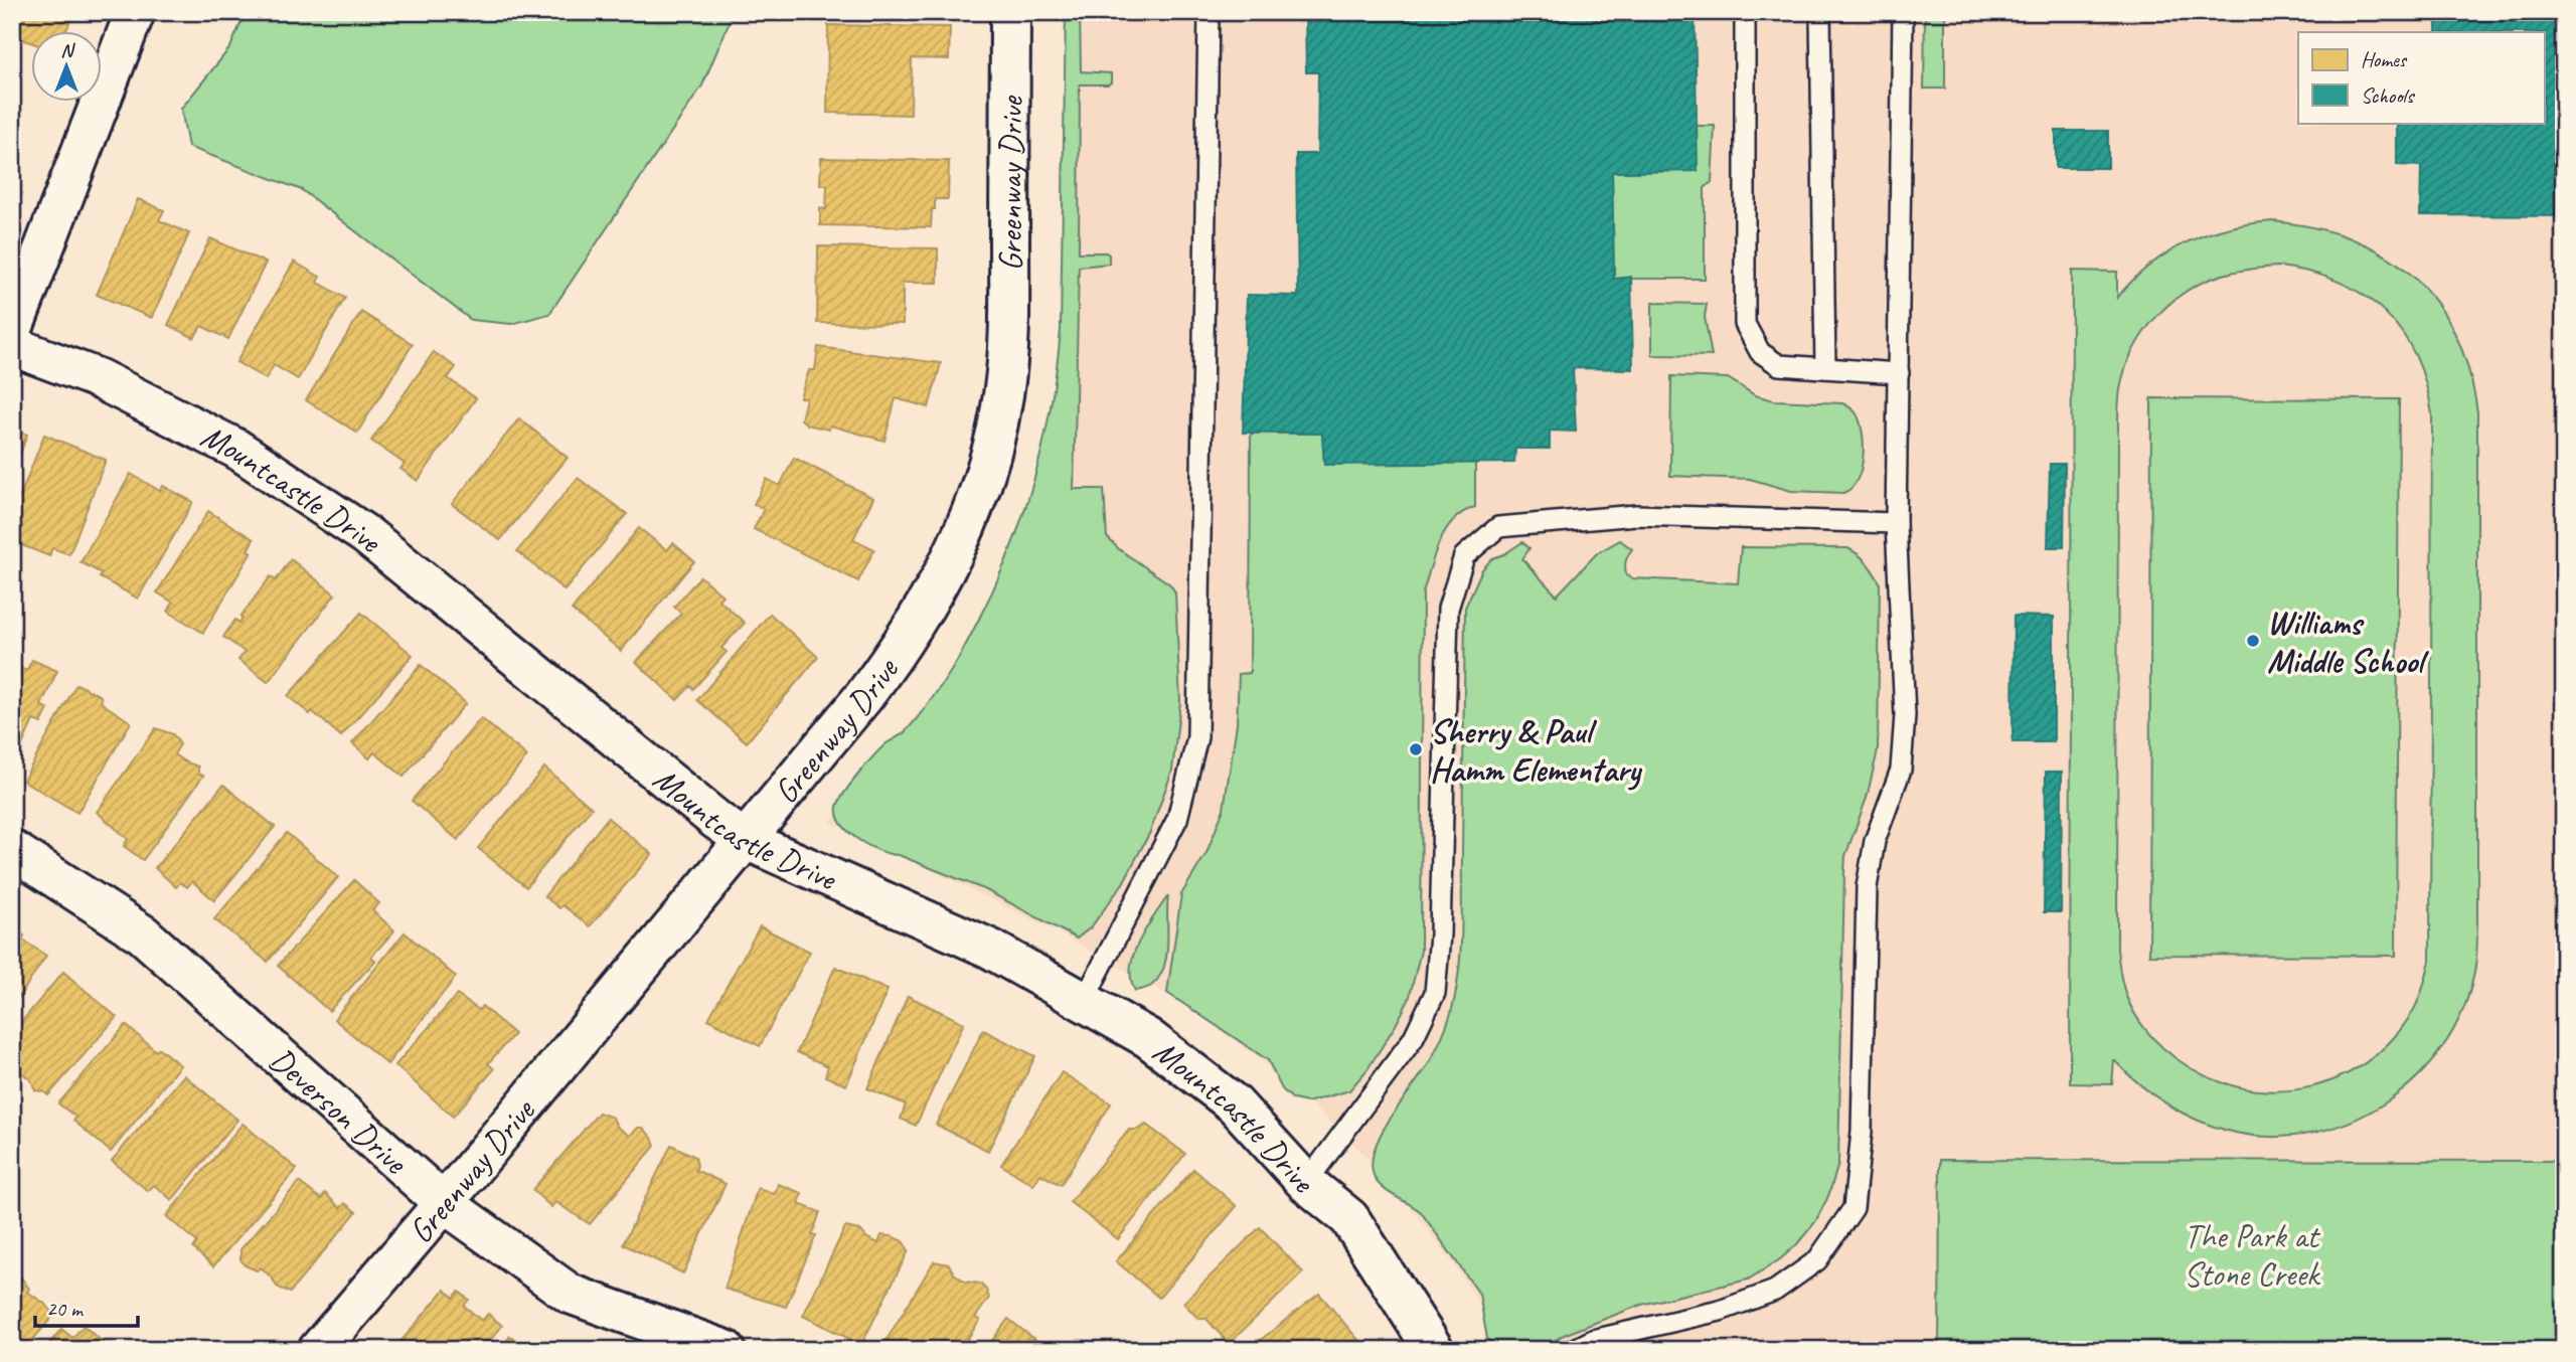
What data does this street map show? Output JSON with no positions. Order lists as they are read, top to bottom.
{
  "streets": {
    "street": ["Greenway Drive", "Mountcastle Drive", "Deverson Drive"]
  },
  "crossings": [
    ["Greenway Drive", "Mountcastle Drive"],
    ["Greenway Drive", "Deverson Drive"]
  ],
  "parks": ["The Park at Stone Creek"],
  "places": ["Williams Middle School", "Sherry & Paul Hamm Elementary"],
  "legend": ["Homes", "Schools"],
  "scale_bar": "20 m",
  "north": "top"
}
